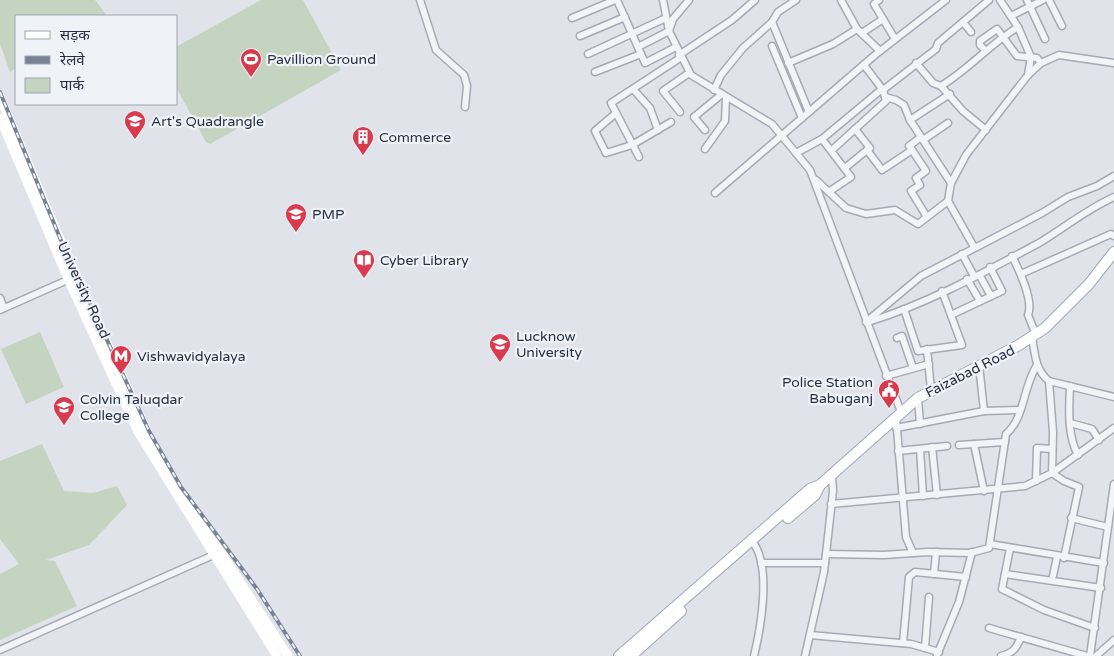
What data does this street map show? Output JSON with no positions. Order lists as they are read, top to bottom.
{
  "streets": {
    "main road": ["University Road", "Faizabad Road"]
  },
  "places": {
    "sports": ["Pavillion Ground"],
    "school or university": [
      "Art's Quadrangle",
      "PMP",
      "Lucknow University",
      "Colvin Taluqdar College"
    ],
    "building": ["Commerce"],
    "library": ["Cyber Library"],
    "metro station": ["Vishwavidyalaya"],
    "public building": ["Police Station Babuganj"]
  },
  "legend": ["सड़क", "रेलवे", "पार्क"]
}
